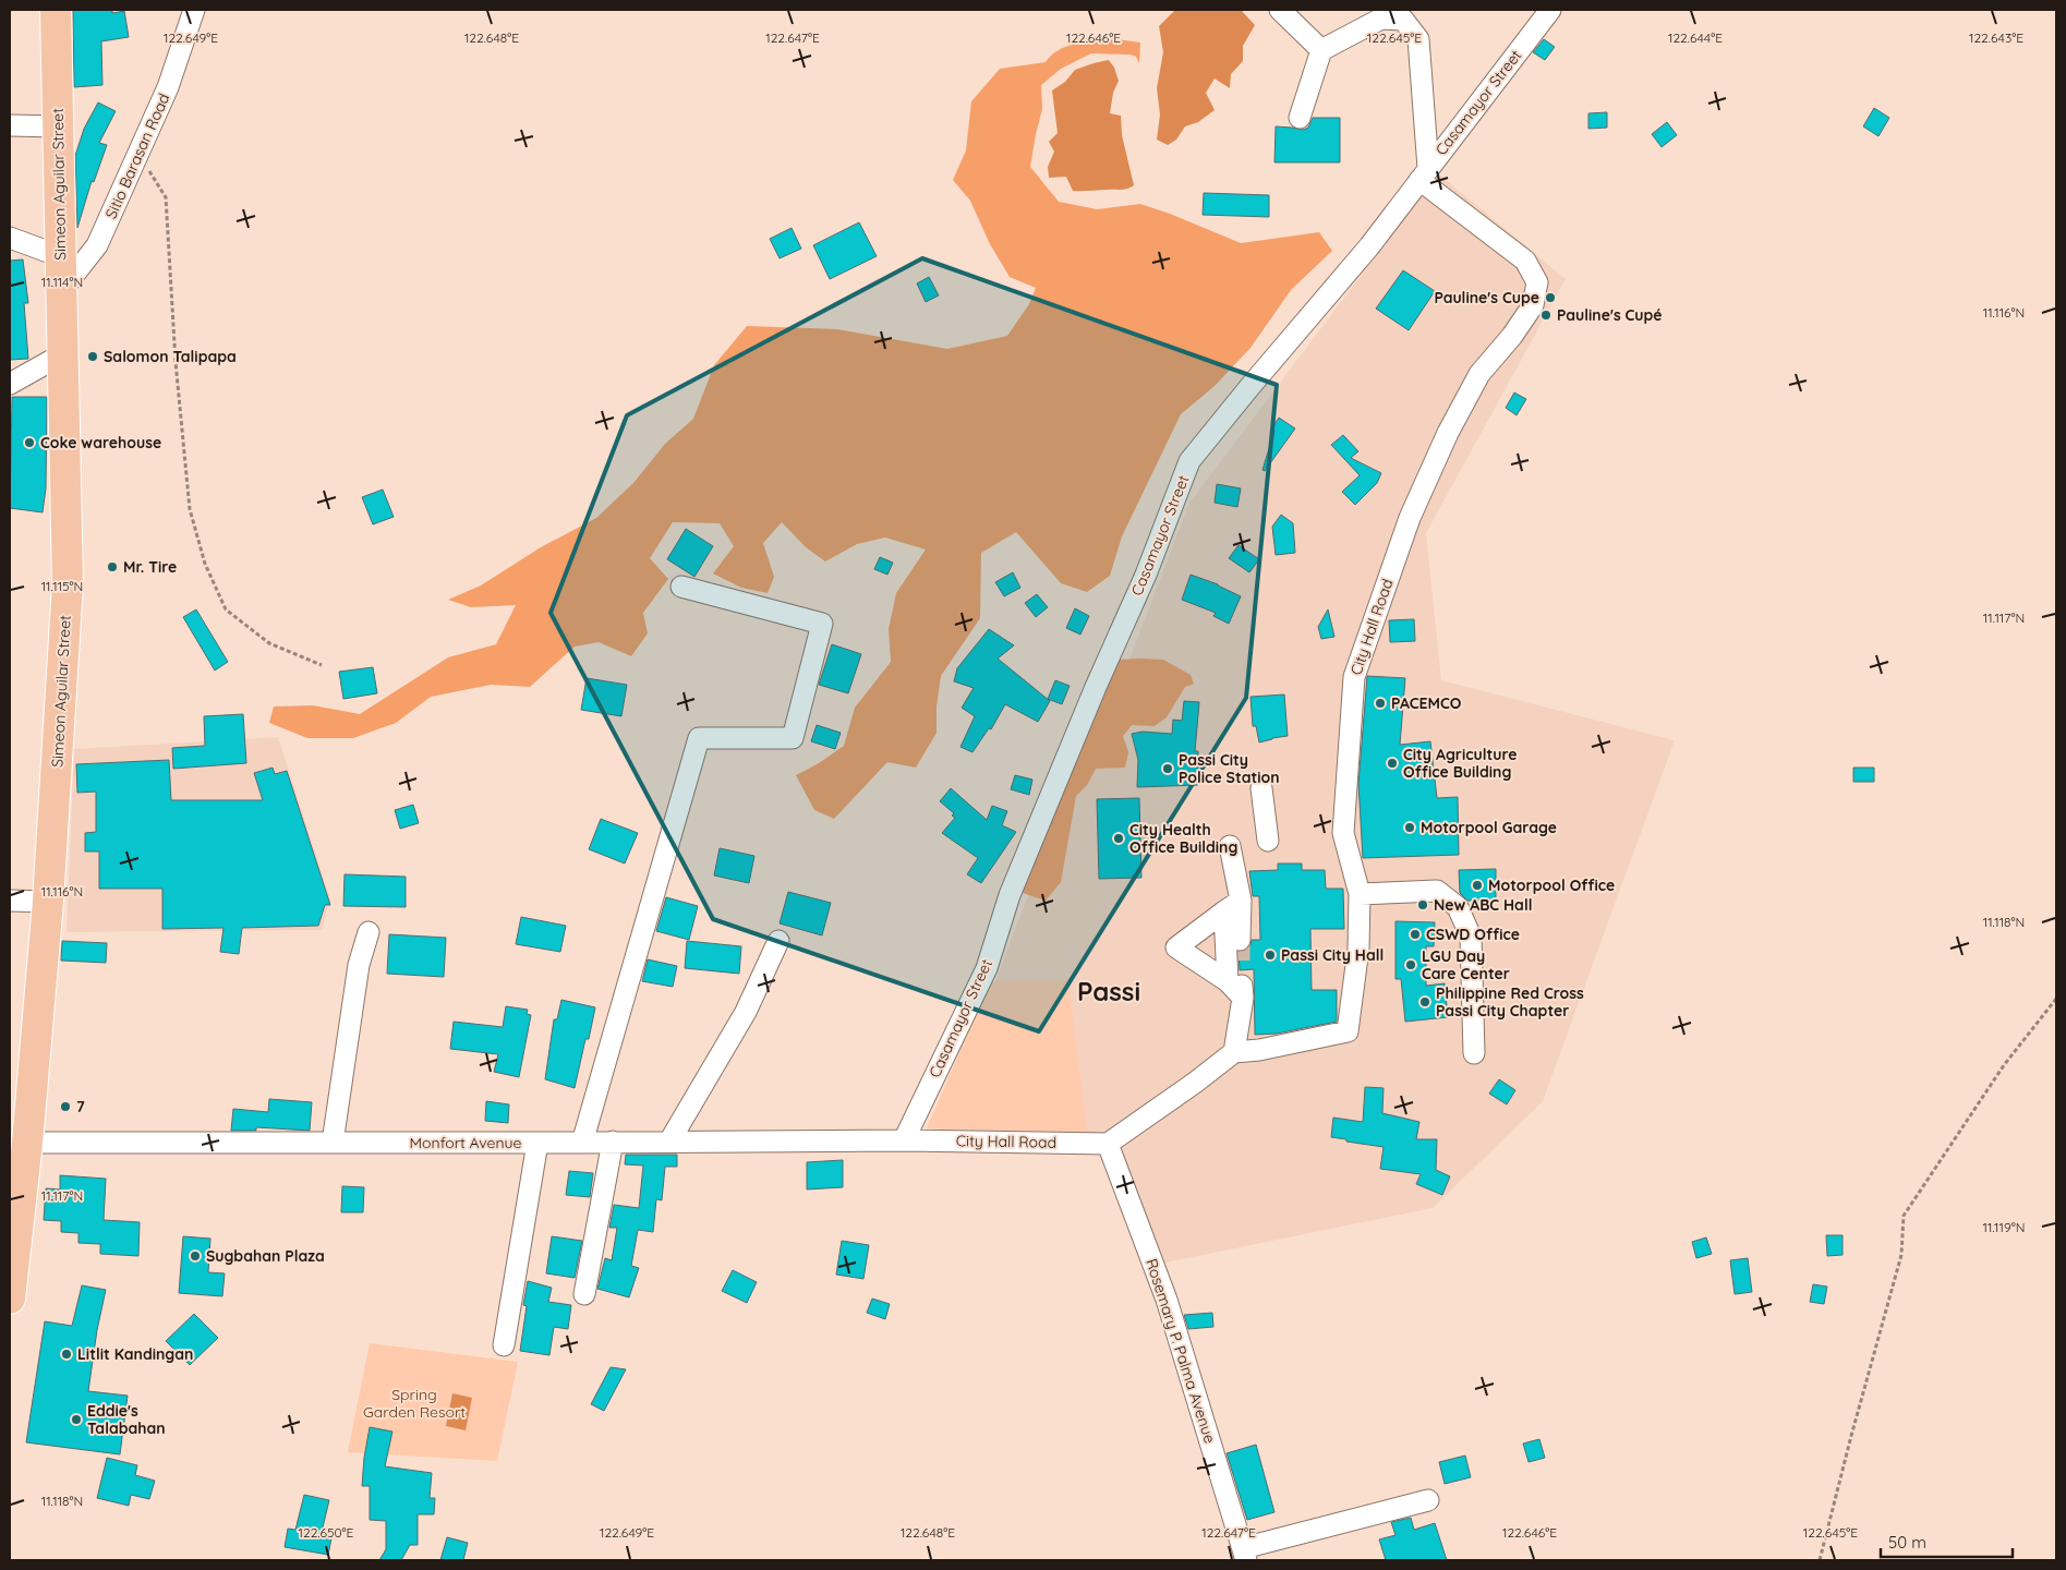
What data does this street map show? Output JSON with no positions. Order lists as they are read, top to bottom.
{
  "streets": {
    "highway": ["Simeon Aguilar Street"],
    "street": [
      "Casamayor Street",
      "Sitio Barasan Road",
      "City Hall Road",
      "Monfort Avenue",
      "Rosemary P. Palma Avenue"
    ]
  },
  "crossings": [
    ["Casamayor Street", "City Hall Road"],
    ["Casamayor Street", "Monfort Avenue"],
    ["Sitio Barasan Road", "Simeon Aguilar Street"],
    ["Simeon Aguilar Street", "Monfort Avenue"],
    ["City Hall Road", "Monfort Avenue"],
    ["City Hall Road", "Rosemary P. Palma Avenue"]
  ],
  "districts": ["Passi"],
  "parks": ["Spring Garden Resort"],
  "places": [
    "Pauline's Cupe",
    "Pauline's Cupé",
    "Salomon Talipapa",
    "Coke warehouse",
    "Mr. Tire",
    "PACEMCO",
    "City Agriculture Office Building",
    "Passi City Police Station",
    "Motorpool Garage",
    "City Health Office Building",
    "Motorpool Office",
    "New ABC Hall",
    "CSWD Office",
    "Passi City Hall",
    "LGU Day Care Center",
    "Philippine Red Cross Passi City Chapter",
    "7",
    "Sugbahan Plaza",
    "Litlit Kandingan",
    "Eddie's Talabahan"
  ],
  "scale_bar": "50 m",
  "coordinates": [
    "122.649°E",
    "122.648°E",
    "122.647°E",
    "122.646°E",
    "122.645°E",
    "122.644°E",
    "122.643°E",
    "11.114°N",
    "11.116°N",
    "11.115°N",
    "11.117°N",
    "11.118°N",
    "11.119°N",
    "122.650°E"
  ]
}
